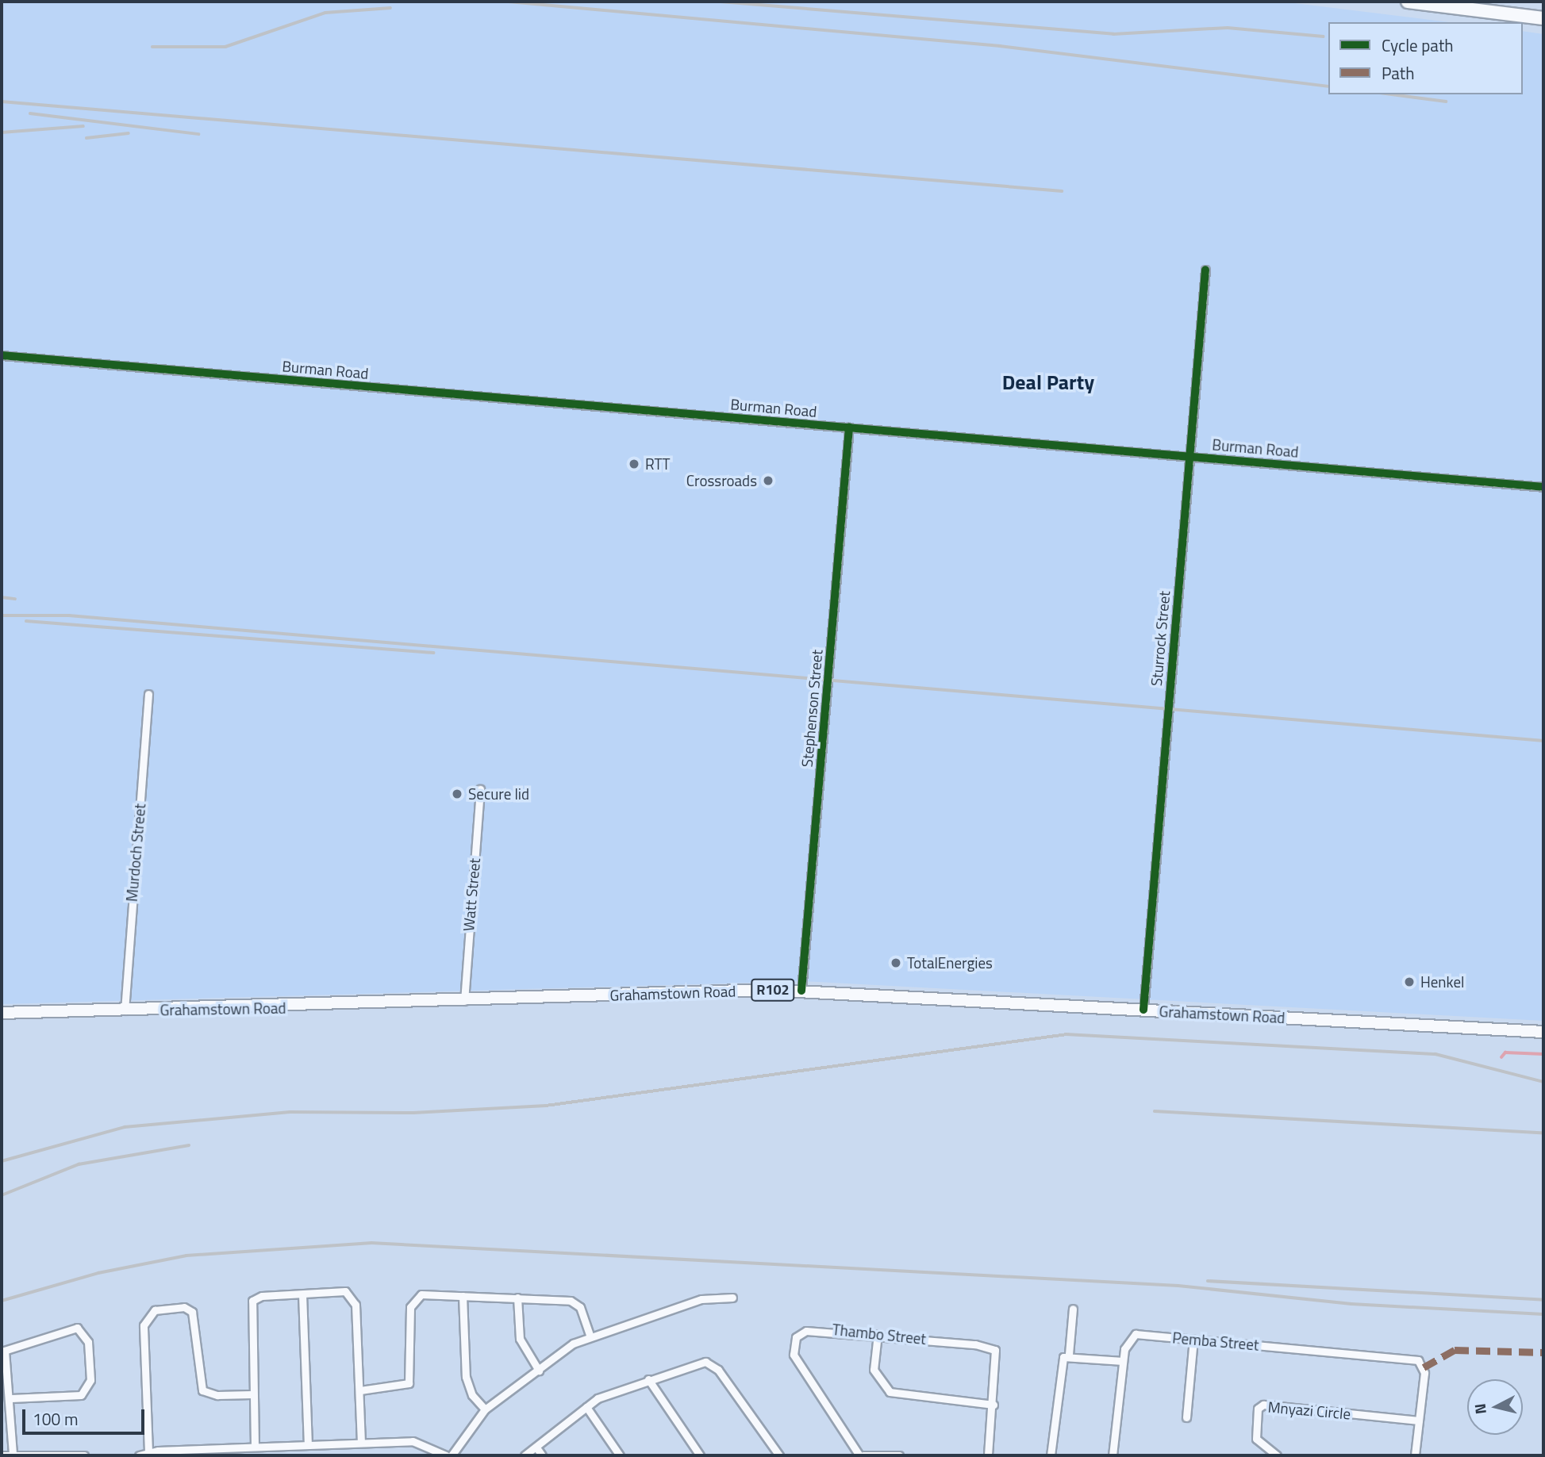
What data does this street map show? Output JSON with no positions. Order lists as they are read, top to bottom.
{
  "streets": {
    "main road": ["R102", "Grahamstown Road"],
    "street": [
      "Burman Road",
      "Sturrock Street",
      "Stephenson Street",
      "Murdoch Street",
      "Watt Street",
      "Thambo Street",
      "Pemba Street",
      "Mnyazi Circle"
    ]
  },
  "crossings": [
    ["Burman Road", "Sturrock Street"],
    ["Burman Road", "Stephenson Street"],
    ["Sturrock Street", "Grahamstown Road"],
    ["Stephenson Street", "Grahamstown Road"],
    ["Murdoch Street", "Grahamstown Road"],
    ["Watt Street", "Grahamstown Road"],
    ["Pemba Street", "Mnyazi Circle"]
  ],
  "districts": ["Deal Party"],
  "places": [
    "RTT",
    "Crossroads",
    "Secure lid",
    "TotalEnergies",
    "Henkel"
  ],
  "legend": ["Cycle path", "Path"],
  "scale_bar": "100 m",
  "north": "left"
}
